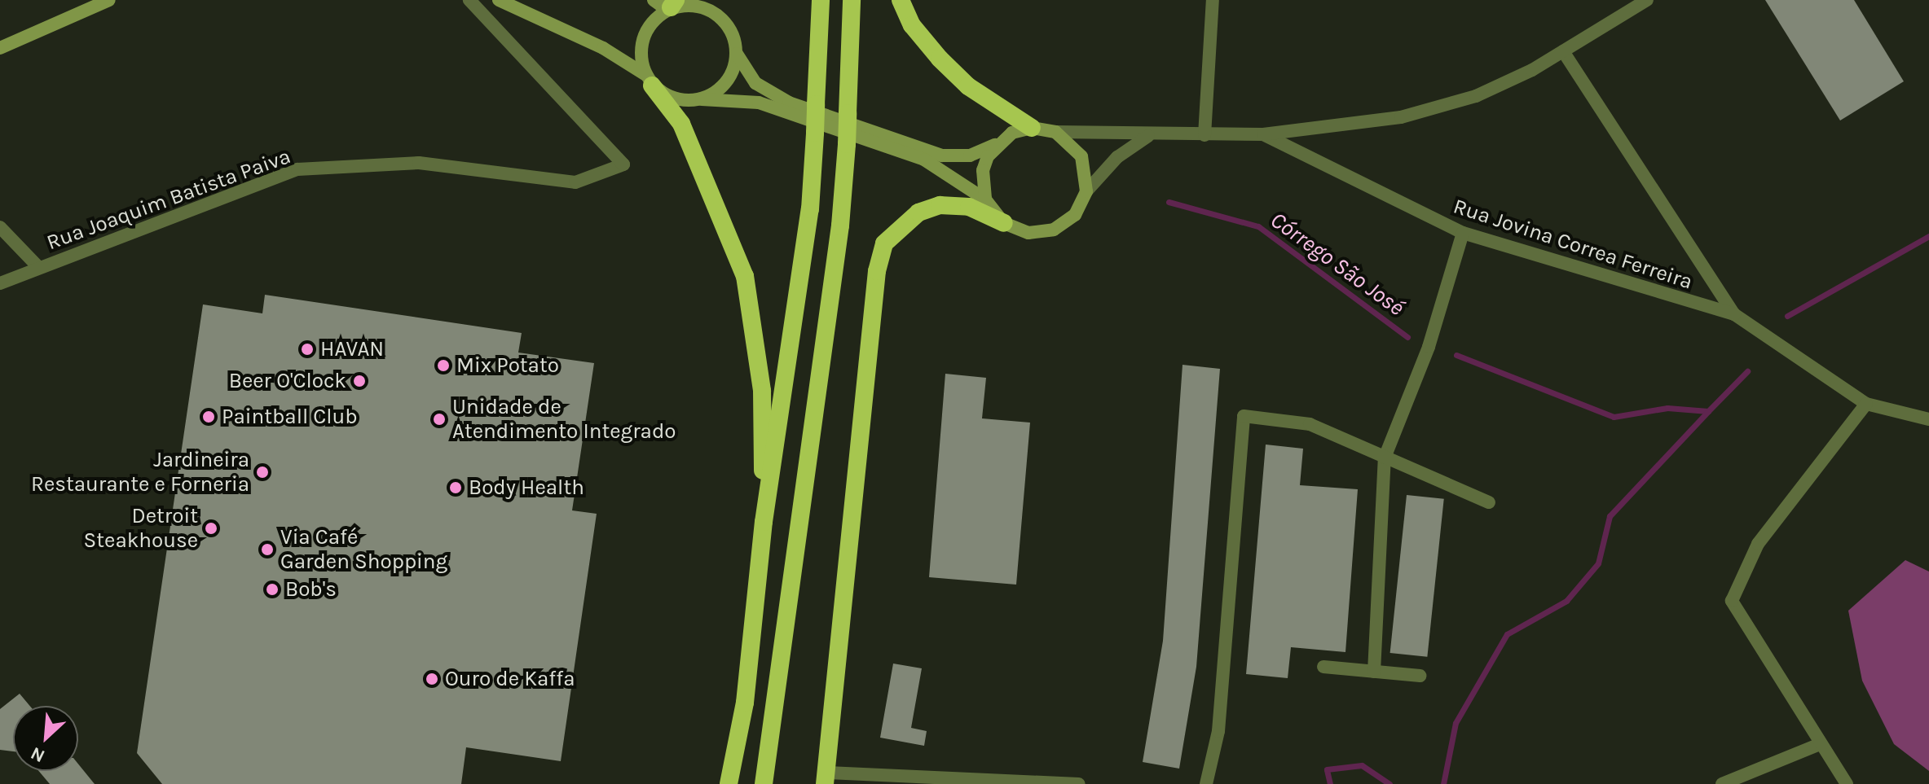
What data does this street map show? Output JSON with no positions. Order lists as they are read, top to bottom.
{
  "streets": {
    "street": ["Rua Joaquim Batista Paiva", "Rua Jovina Correa Ferreira"]
  },
  "water": ["Córrego São José"],
  "places": [
    "HAVAN",
    "Mix Potato",
    "Beer O'Clock",
    "Paintball Club",
    "Unidade de Atendimento Integrado",
    "Jardineira Restaurante e Forneria",
    "Body Health",
    "Detroit Steakhouse",
    "Via Café Garden Shopping",
    "Bob's",
    "Ouro de Kaffa"
  ],
  "north": "bottom left"
}
